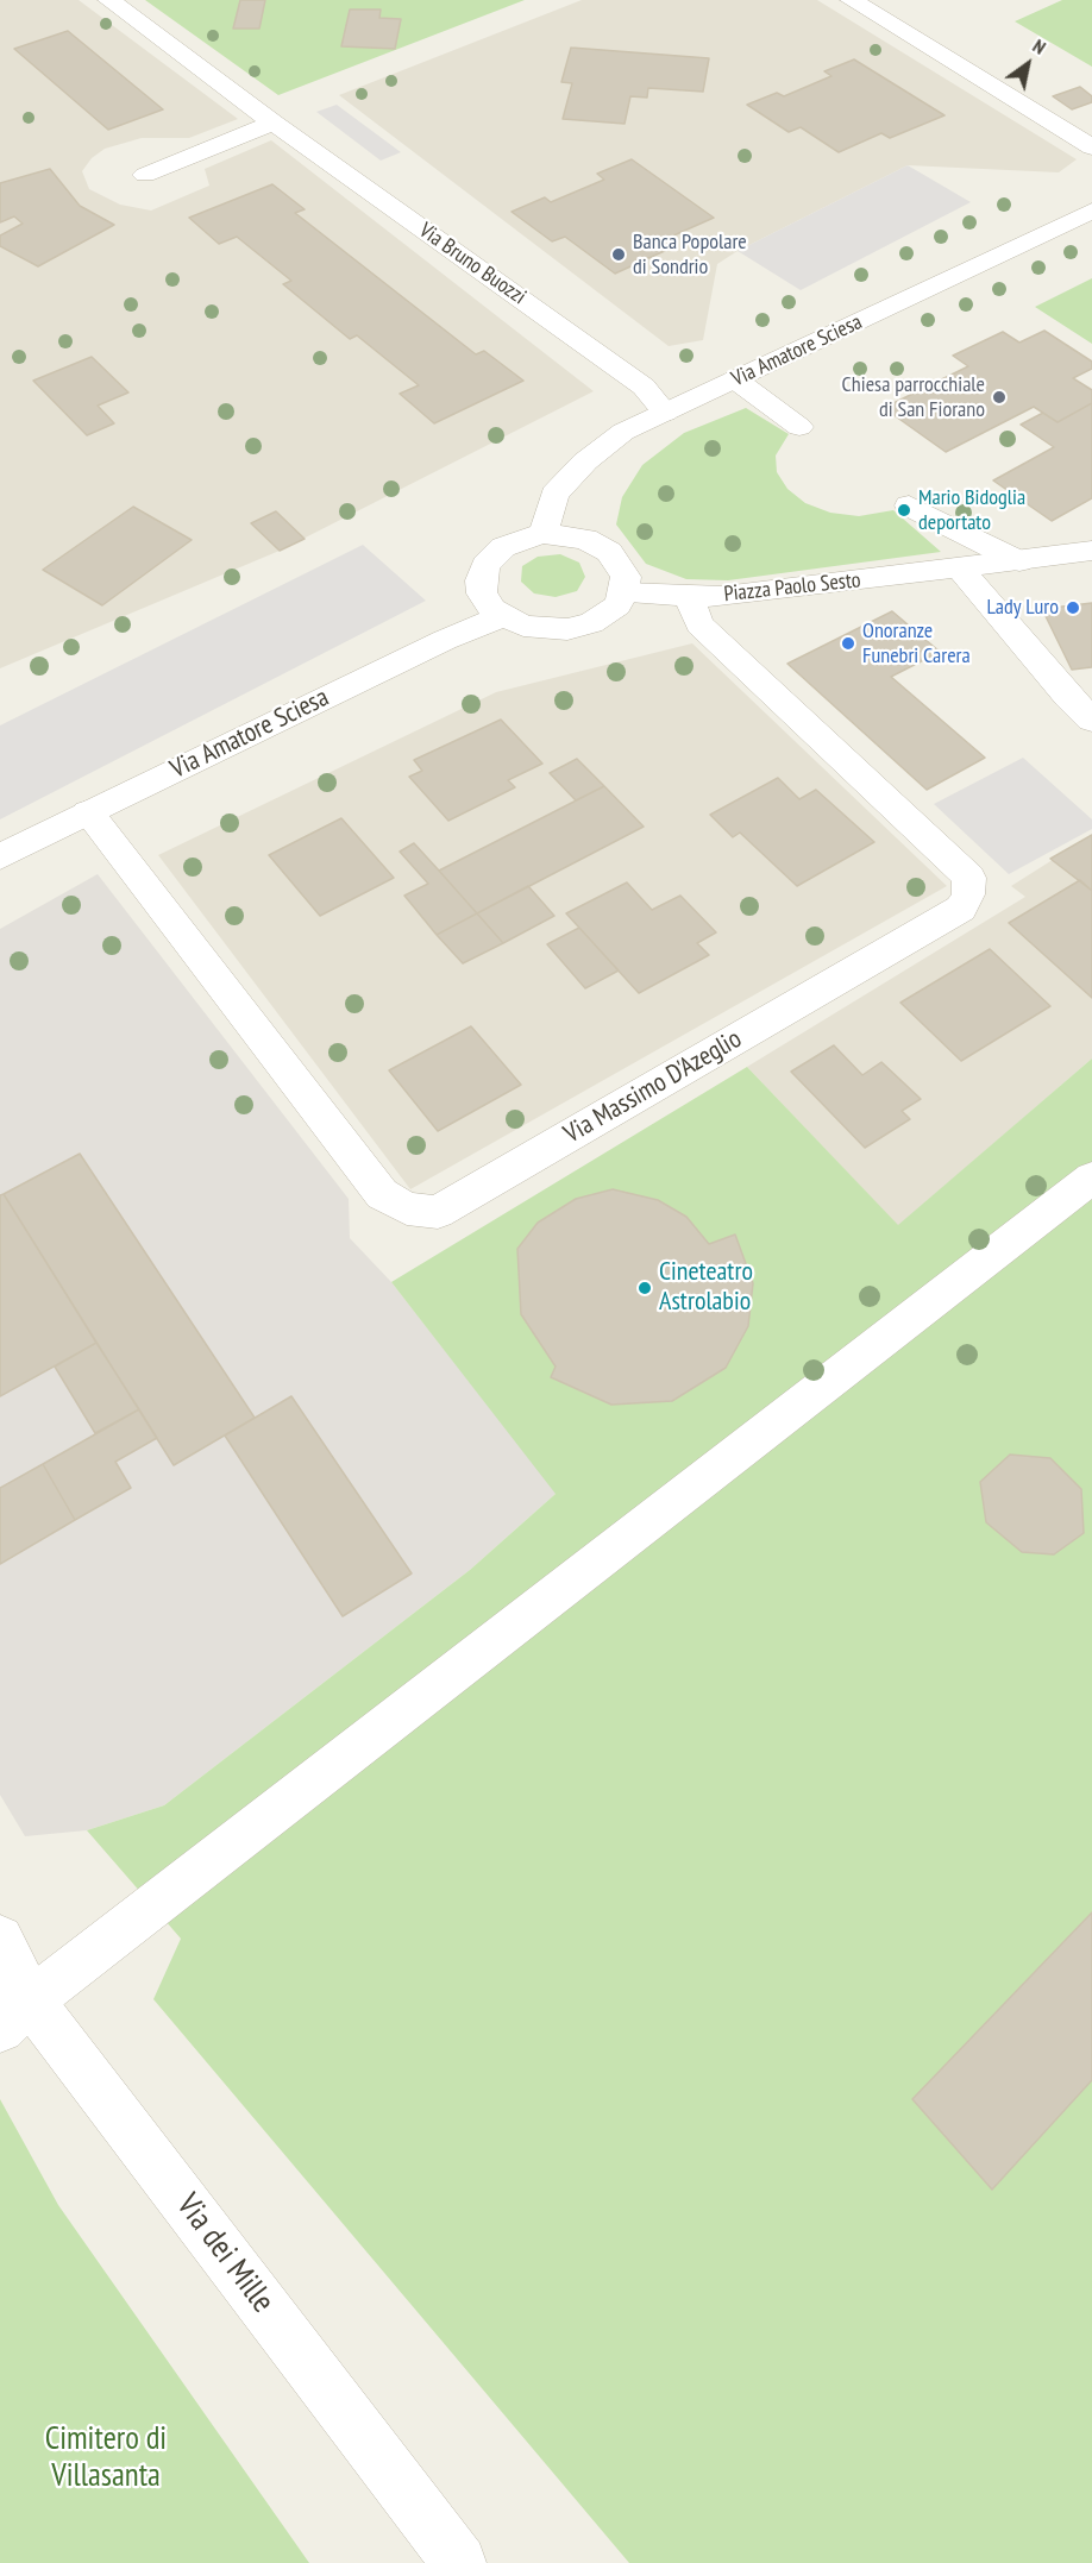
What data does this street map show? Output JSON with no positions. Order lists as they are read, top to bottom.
{
  "streets": {
    "street": [
      "Via Bruno Buozzi",
      "Via Amatore Sciesa",
      "Piazza Paolo Sesto",
      "Via Massimo D'Azeglio",
      "Via dei Mille"
    ]
  },
  "crossings": [
    ["Via Bruno Buozzi", "Via Amatore Sciesa"],
    ["Via Amatore Sciesa", "Piazza Paolo Sesto"],
    ["Via Amatore Sciesa", "Via Massimo D'Azeglio"],
    ["Piazza Paolo Sesto", "Via Massimo D'Azeglio"]
  ],
  "parks": ["Cimitero di Villasanta"],
  "places": [
    "Banca Popolare di Sondrio",
    "Chiesa parrocchiale di San Fiorano",
    "Mario Bidoglia deportato",
    "Lady Luro",
    "Onoranze Funebri Carera",
    "Cineteatro Astrolabio"
  ],
  "north": "top right"
}
